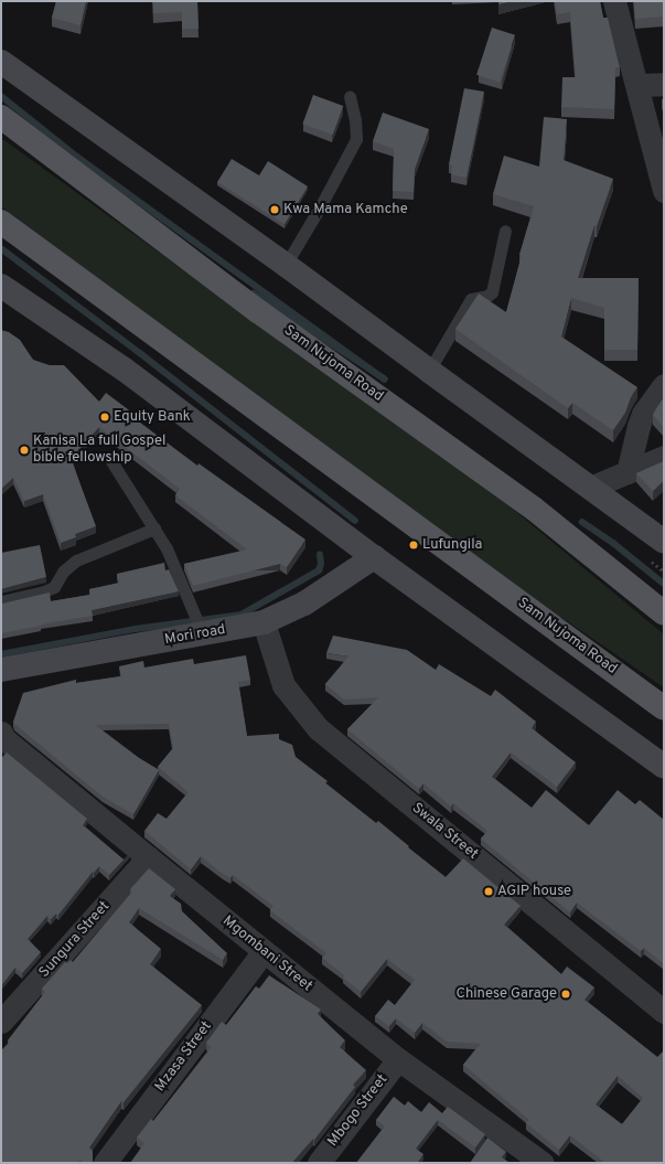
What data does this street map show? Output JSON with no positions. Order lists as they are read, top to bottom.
{
  "streets": {
    "main road": ["Sam Nujoma Road"],
    "street": [
      "Mori road",
      "Swala Street",
      "Sungura Street",
      "Mgombani Street",
      "Mzasa Street",
      "Mbogo Street"
    ]
  },
  "crossings": [
    ["Mori road", "Swala Street"],
    ["Sungura Street", "Mgombani Street"],
    ["Mgombani Street", "Mzasa Street"],
    ["Mgombani Street", "Mbogo Street"]
  ],
  "places": [
    "Kwa Mama Kamche",
    "Equity Bank",
    "Kanisa La full Gospel bible fellowship",
    "Lufungila",
    "AGIP house",
    "Chinese Garage"
  ]
}
